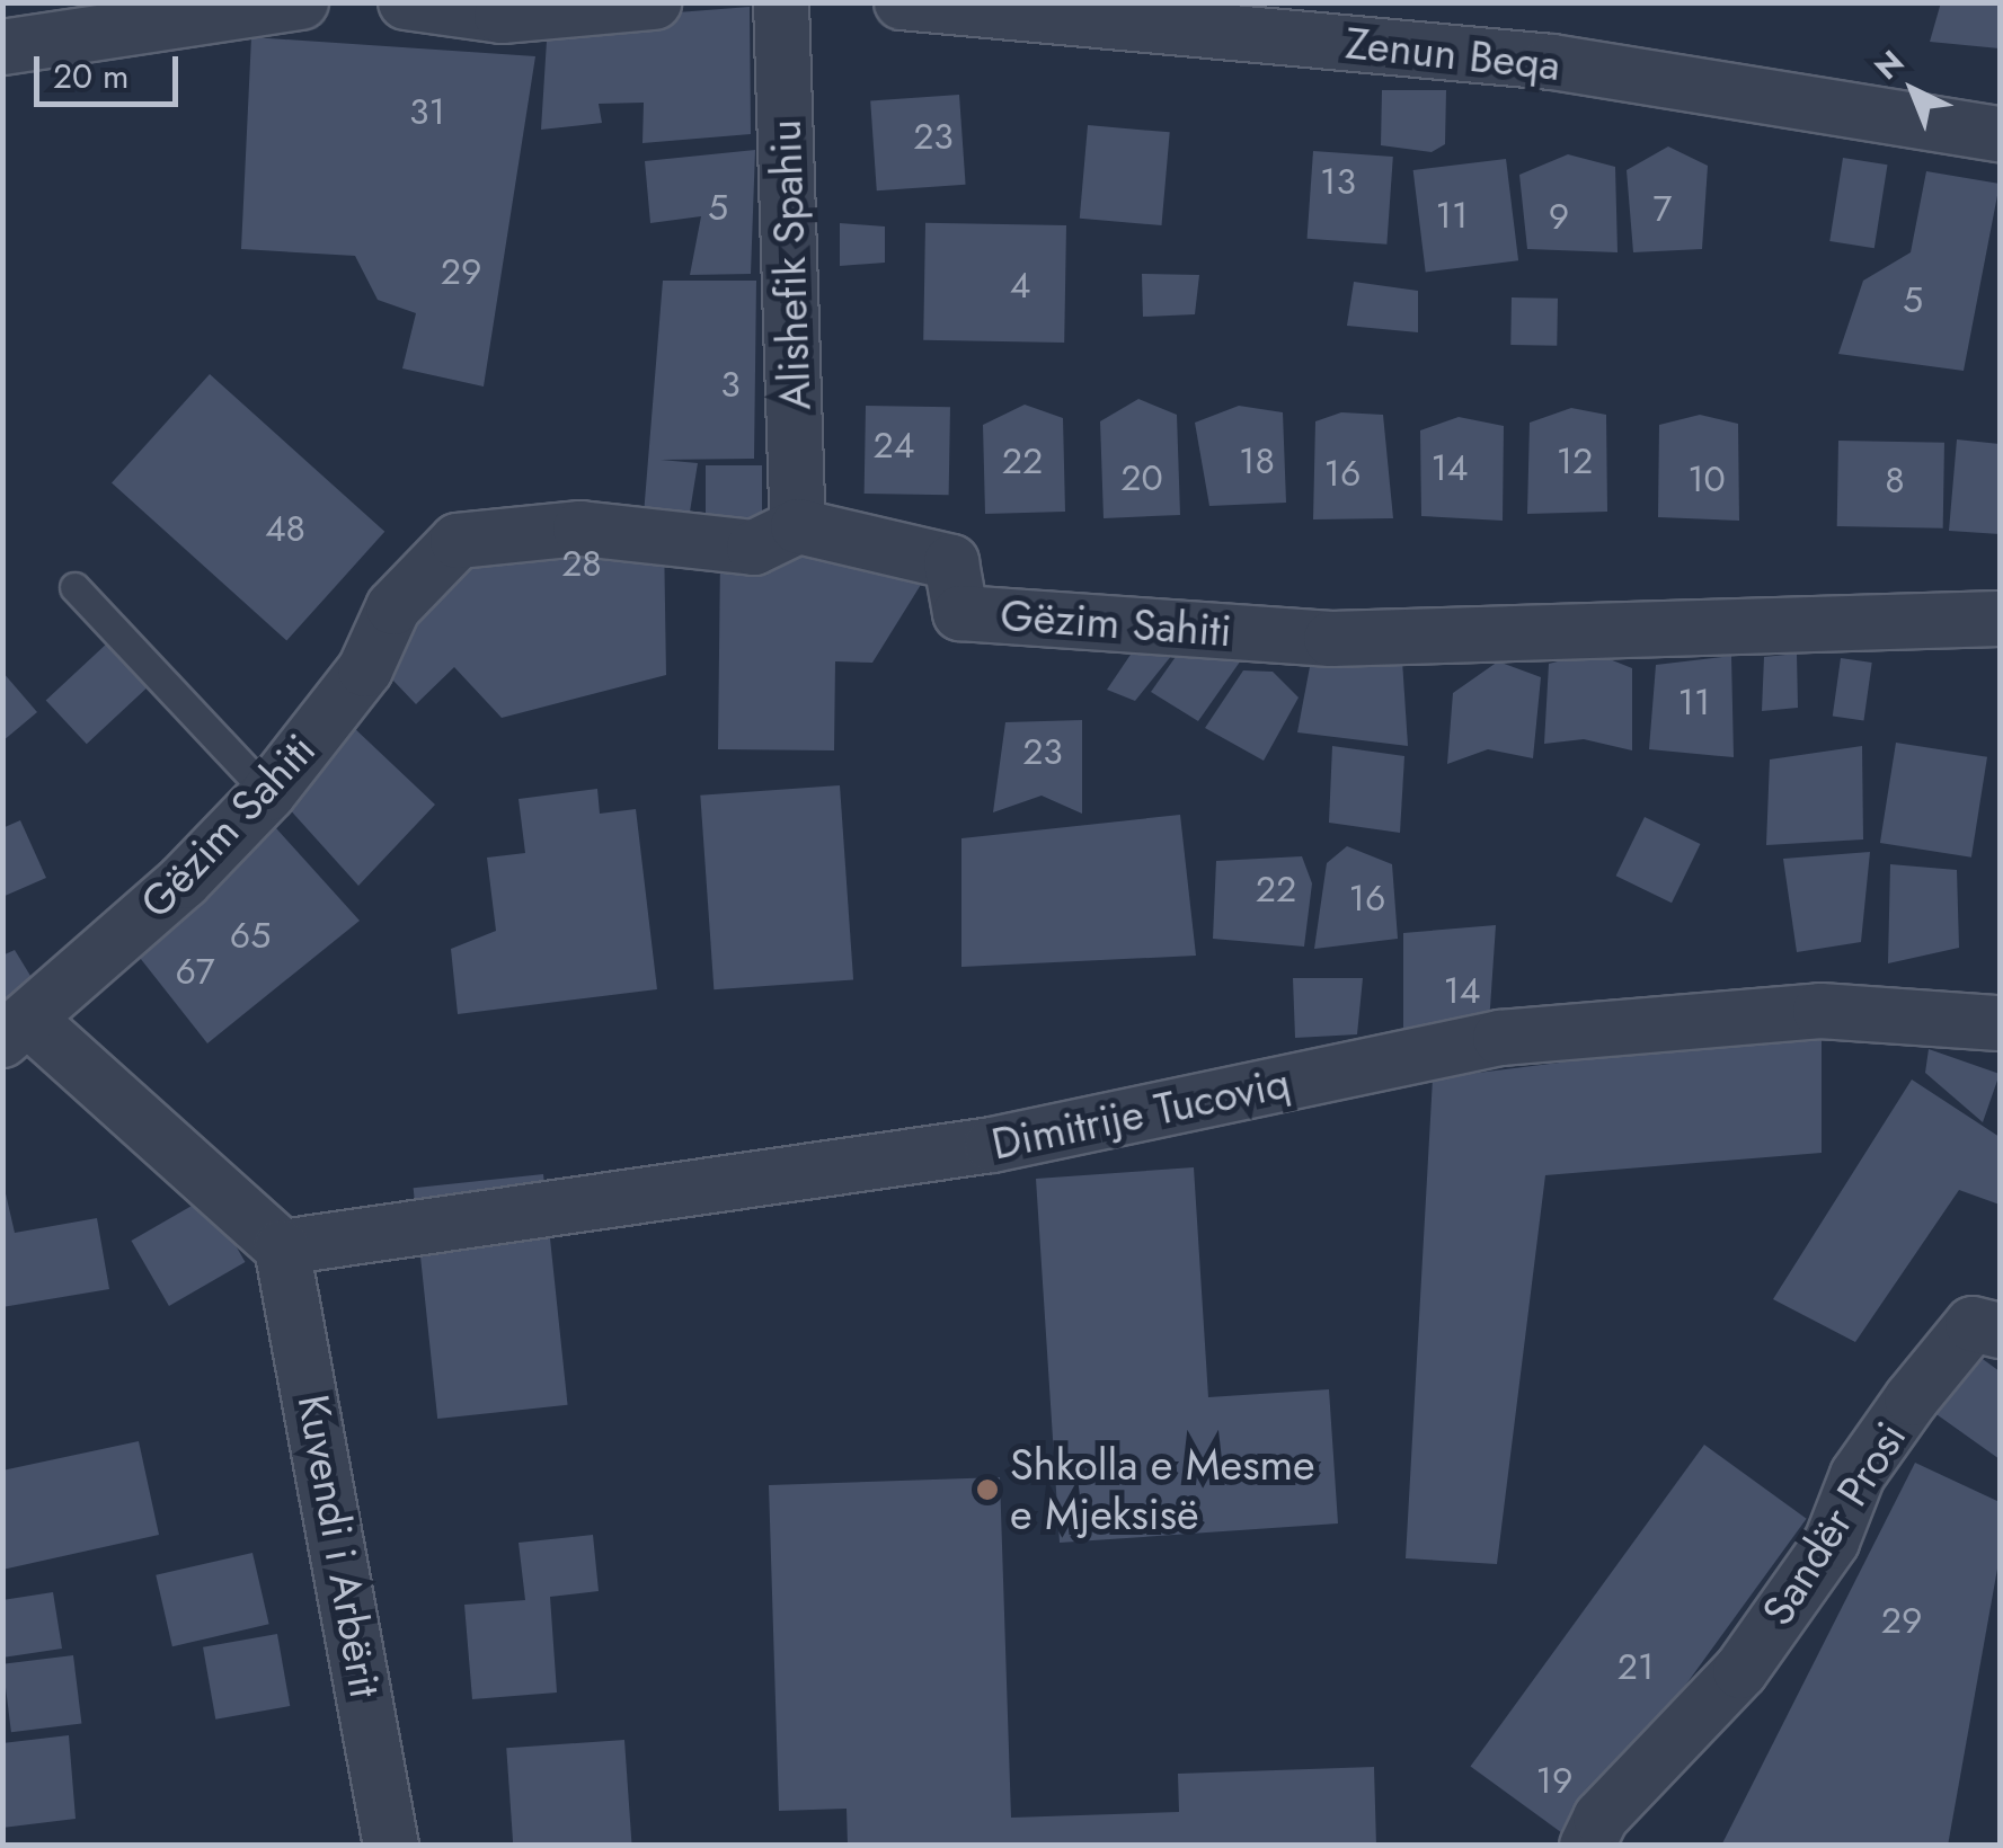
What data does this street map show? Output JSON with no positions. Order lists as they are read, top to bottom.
{
  "streets": {
    "street": [
      "Zenun Beqa",
      "Alishefik Spahiu",
      "Gëzim Sahiti",
      "Dimitrije Tucoviq",
      "Sandër Prosi",
      "Kuvendi i Arbërit"
    ]
  },
  "crossings": [
    ["Alishefik Spahiu", "Gëzim Sahiti"],
    ["Gëzim Sahiti", "Dimitrije Tucoviq"],
    ["Gëzim Sahiti", "Kuvendi i Arbërit"],
    ["Dimitrije Tucoviq", "Kuvendi i Arbërit"]
  ],
  "places": ["Shkolla e Mesme e Mjeksisë"],
  "house_numbers": [
    "31",
    "23",
    "13",
    "5",
    "7",
    "11",
    "9",
    "29",
    "4",
    "5",
    "3",
    "24",
    "22",
    "18",
    "12",
    "14",
    "16",
    "20",
    "10",
    "8",
    "48",
    "28",
    "11",
    "23",
    "22",
    "16",
    "65",
    "67",
    "14",
    "29",
    "21",
    "19"
  ],
  "scale_bar": "20 m",
  "north": "top left"
}
